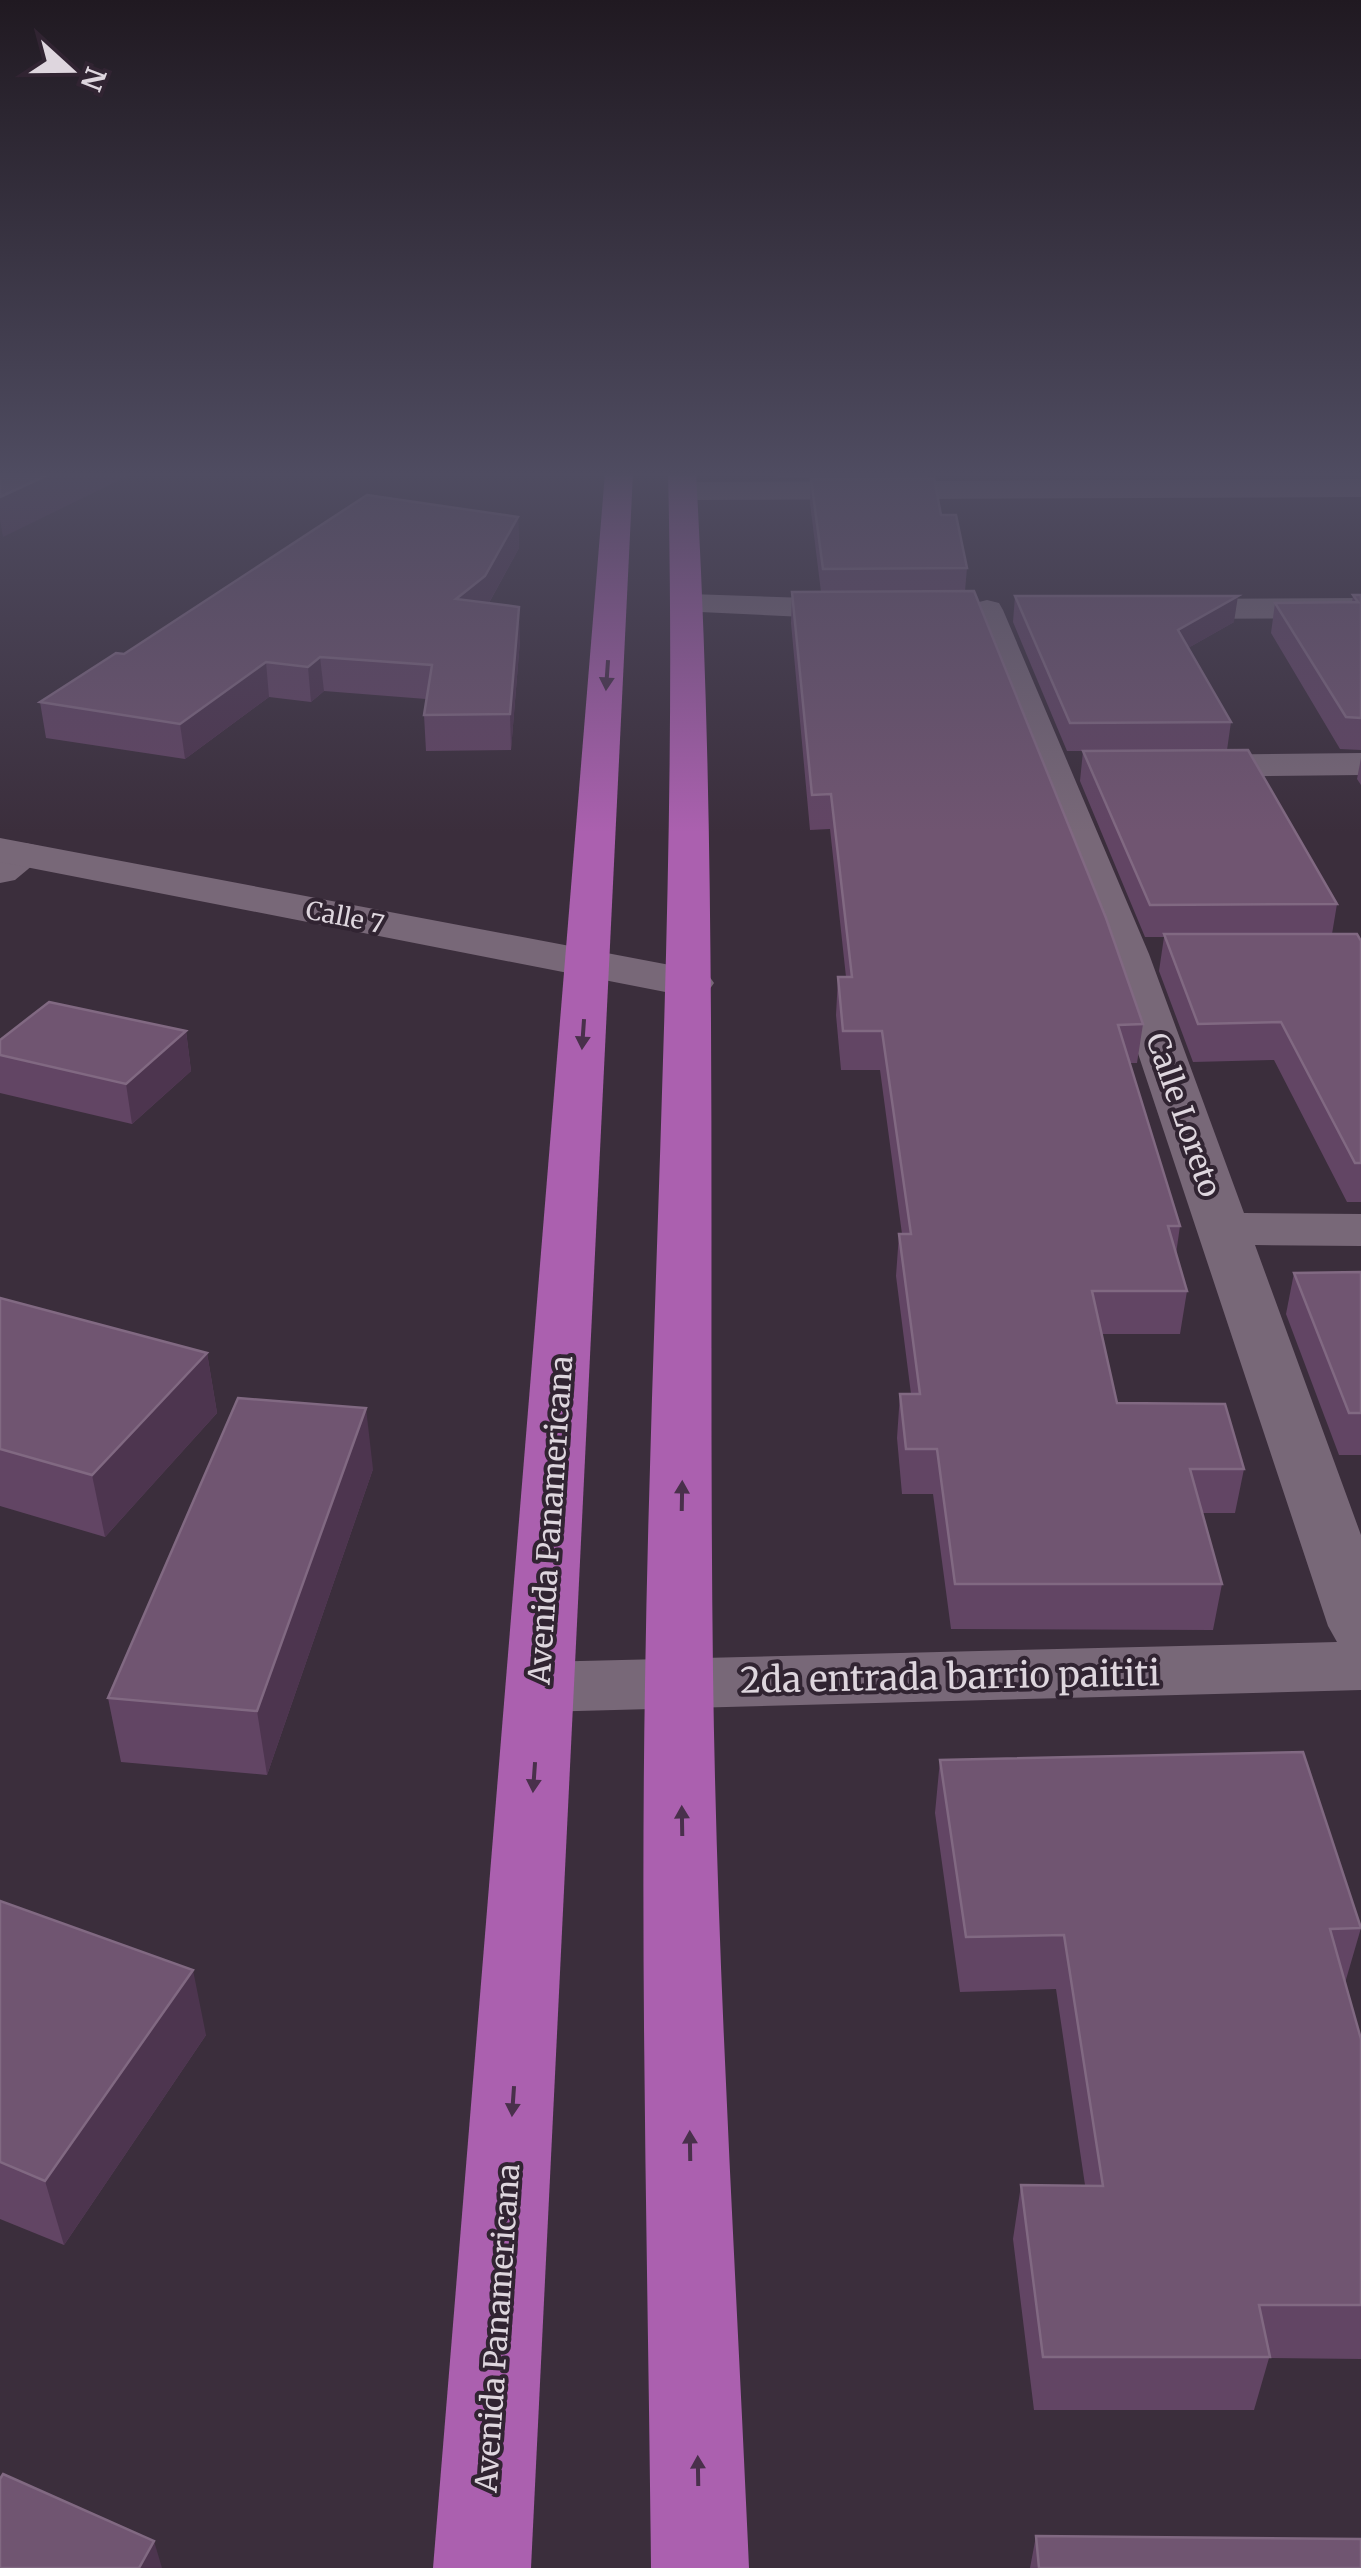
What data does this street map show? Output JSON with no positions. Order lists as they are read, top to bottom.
{
  "streets": {
    "highway": ["Avenida Panamericana"],
    "street": ["Calle 7", "Calle Loreto", "2da entrada barrio paititi"]
  },
  "crossings": [
    ["Calle 7", "Avenida Panamericana"],
    ["Avenida Panamericana", "2da entrada barrio paititi"]
  ],
  "north": "right"
}
